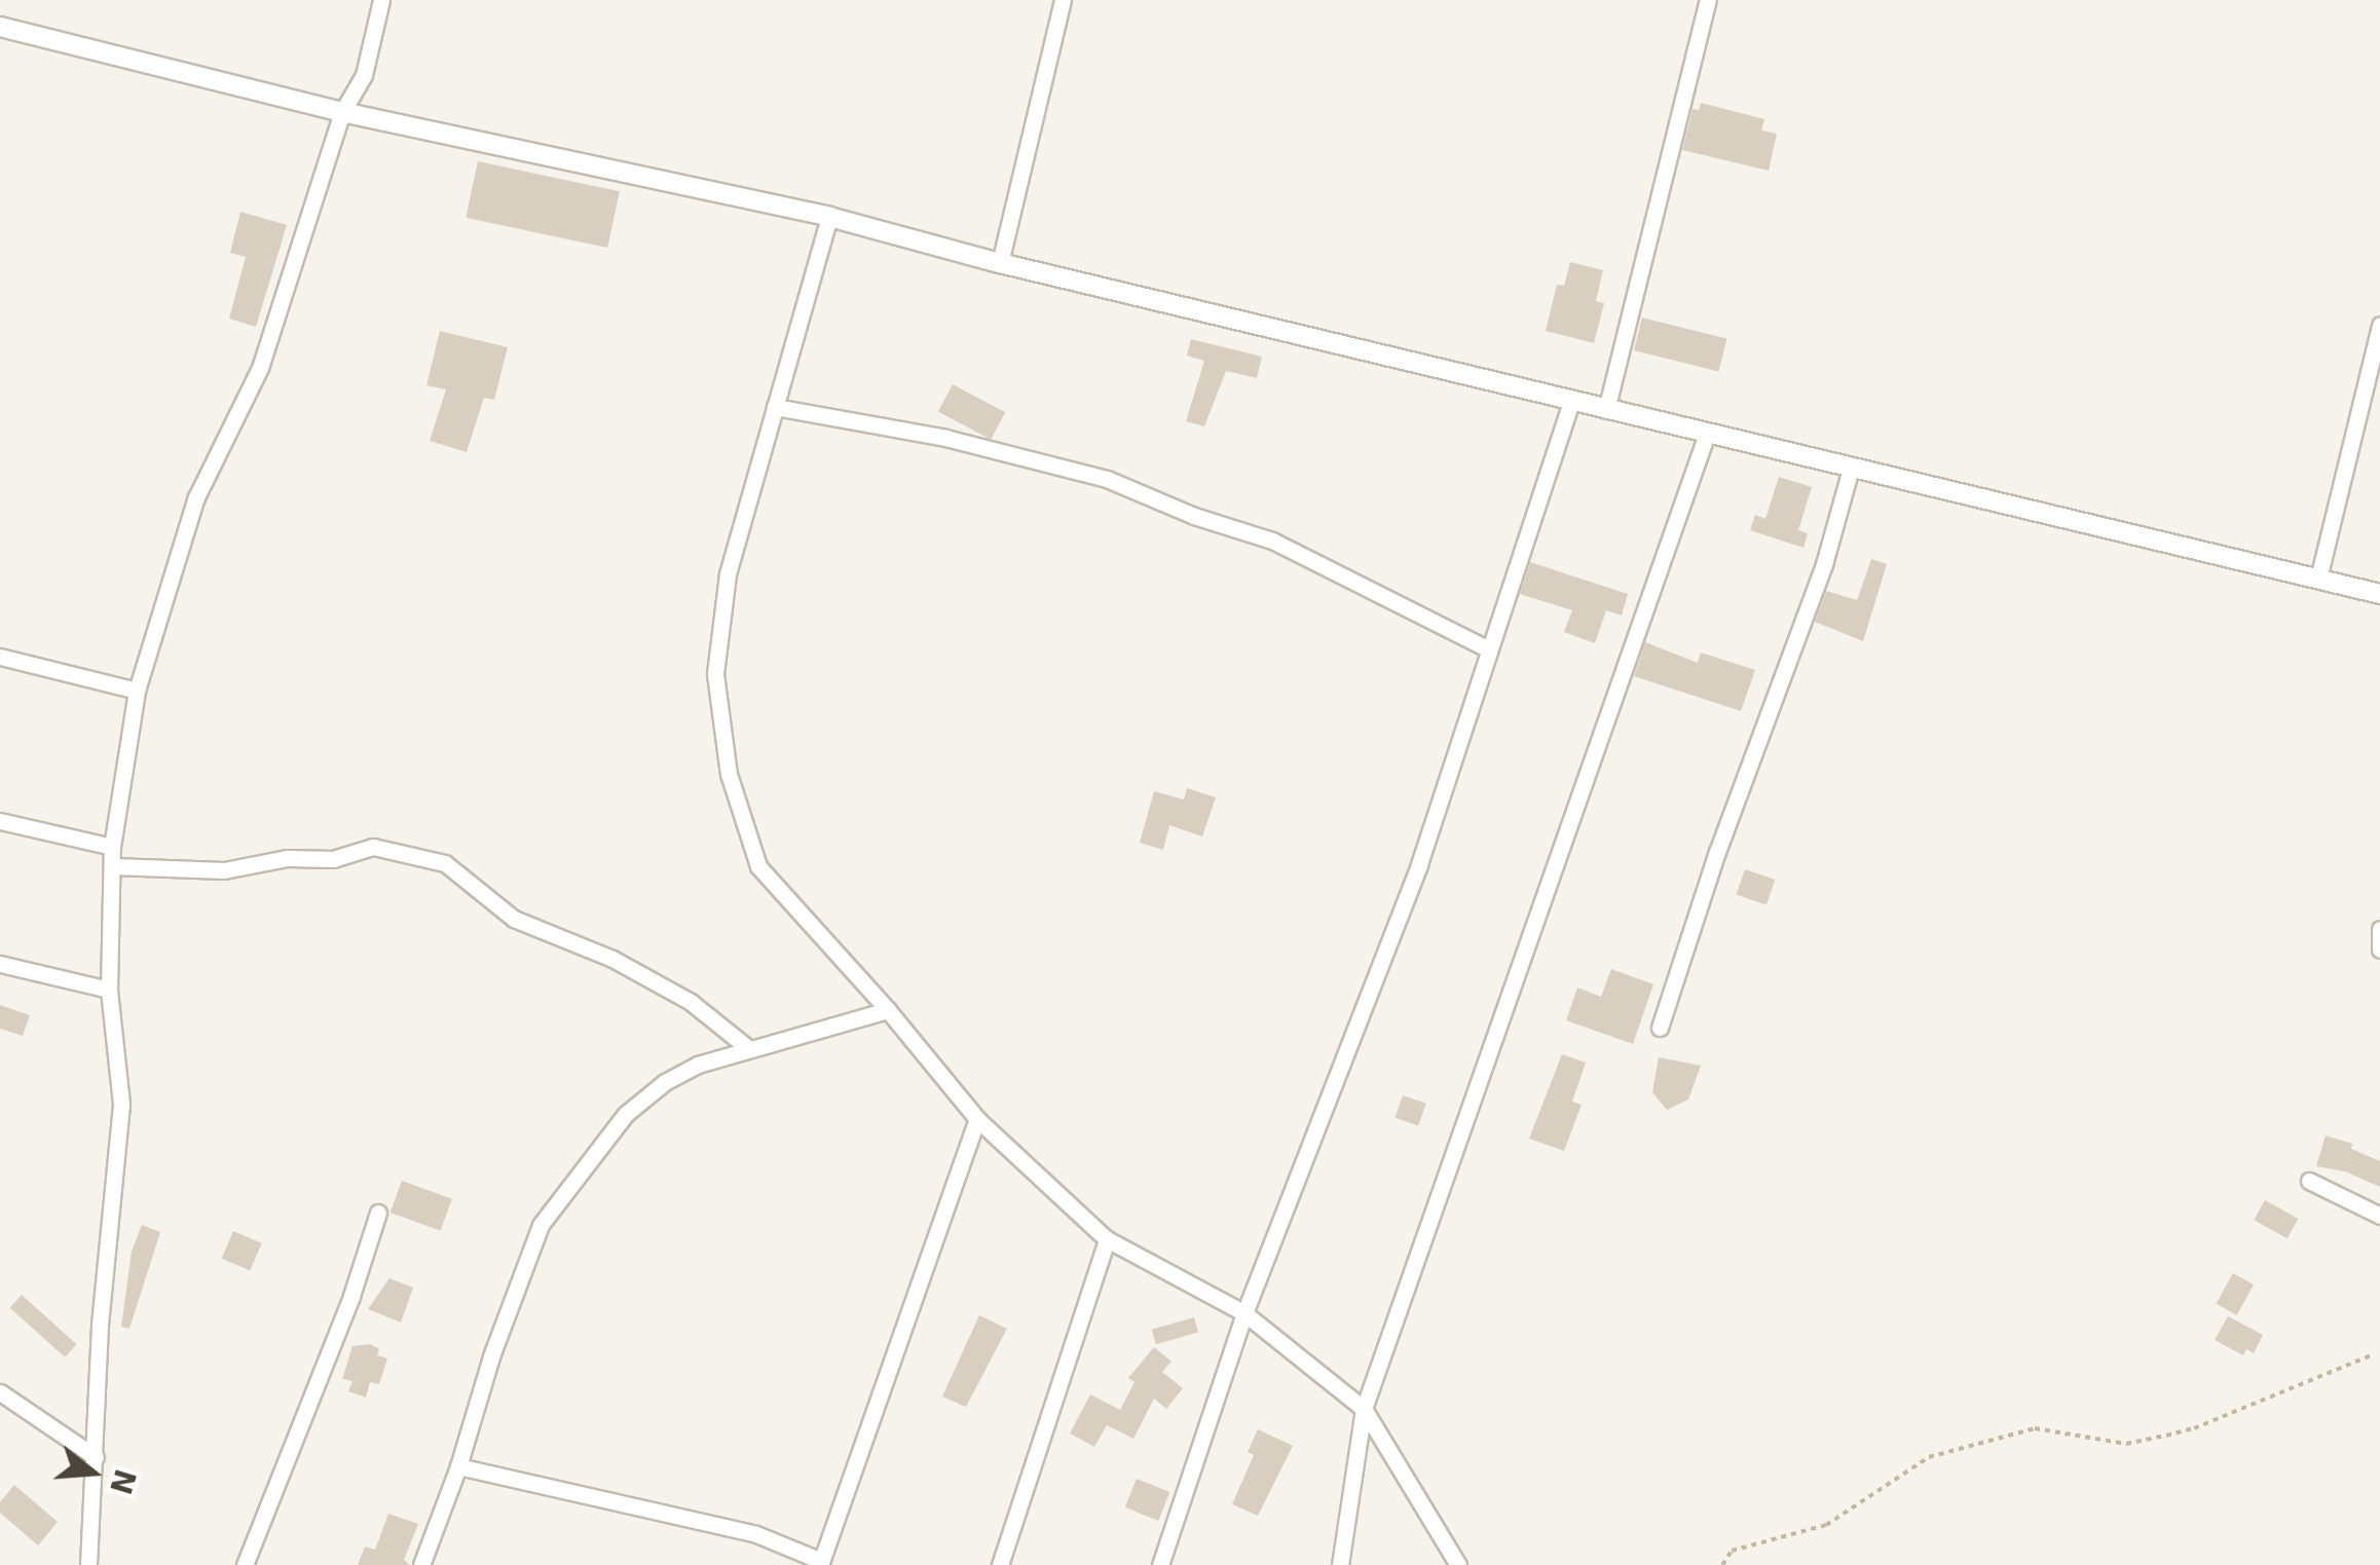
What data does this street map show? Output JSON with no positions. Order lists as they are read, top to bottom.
{
  "north": "right"
}
